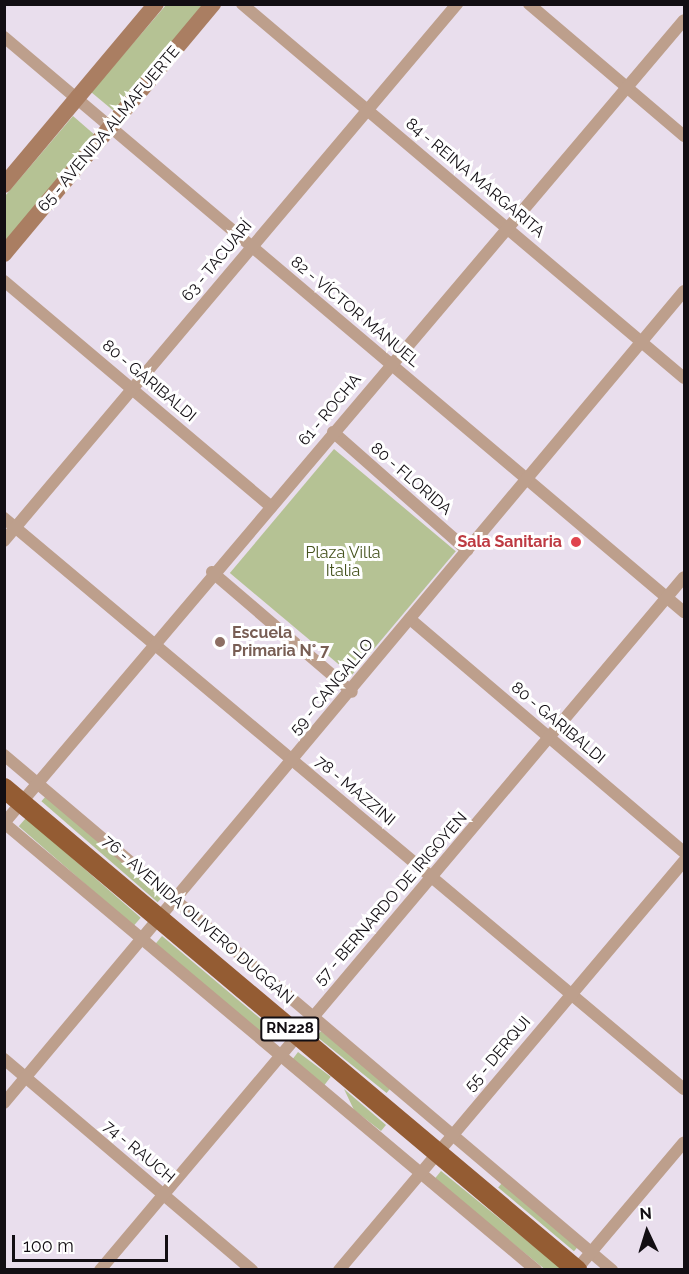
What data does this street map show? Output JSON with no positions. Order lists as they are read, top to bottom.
{
  "streets": {
    "highway": ["76 - AVENIDA OLIVERO DUGGAN", "RN228"],
    "main road": ["65 - AVENIDA ALMAFUERTE"],
    "street": [
      "84 - REINA MARGARITA",
      "63 - TACUARÍ",
      "82 - VÍCTOR MANUEL",
      "80 - GARIBALDI",
      "61 - ROCHA",
      "80 - FLORIDA",
      "59 - CANGALLO",
      "78 - MAZZINI",
      "57 - BERNARDO DE IRIGOYEN",
      "55 - DERQUI",
      "74 - RAUCH"
    ]
  },
  "crossings": [
    ["65 - AVENIDA ALMAFUERTE", "82 - VÍCTOR MANUEL"],
    ["84 - REINA MARGARITA", "63 - TACUARÍ"],
    ["84 - REINA MARGARITA", "61 - ROCHA"],
    ["84 - REINA MARGARITA", "59 - CANGALLO"],
    ["63 - TACUARÍ", "82 - VÍCTOR MANUEL"],
    ["63 - TACUARÍ", "80 - GARIBALDI"],
    ["63 - TACUARÍ", "78 - MAZZINI"],
    ["82 - VÍCTOR MANUEL", "61 - ROCHA"],
    ["82 - VÍCTOR MANUEL", "59 - CANGALLO"],
    ["82 - VÍCTOR MANUEL", "57 - BERNARDO DE IRIGOYEN"],
    ["80 - GARIBALDI", "61 - ROCHA"],
    ["80 - GARIBALDI", "59 - CANGALLO"],
    ["80 - GARIBALDI", "57 - BERNARDO DE IRIGOYEN"],
    ["61 - ROCHA", "80 - FLORIDA"],
    ["61 - ROCHA", "78 - MAZZINI"],
    ["61 - ROCHA", "76 - AVENIDA OLIVERO DUGGAN"],
    ["80 - FLORIDA", "59 - CANGALLO"],
    ["59 - CANGALLO", "78 - MAZZINI"],
    ["59 - CANGALLO", "76 - AVENIDA OLIVERO DUGGAN"],
    ["59 - CANGALLO", "74 - RAUCH"],
    ["78 - MAZZINI", "57 - BERNARDO DE IRIGOYEN"],
    ["78 - MAZZINI", "55 - DERQUI"],
    ["57 - BERNARDO DE IRIGOYEN", "76 - AVENIDA OLIVERO DUGGAN"],
    ["57 - BERNARDO DE IRIGOYEN", "74 - RAUCH"],
    ["76 - AVENIDA OLIVERO DUGGAN", "55 - DERQUI"]
  ],
  "parks": ["Plaza Villa Italia"],
  "places": ["Sala Sanitaria", "Escuela Primaria N° 7"],
  "scale_bar": "100 m",
  "north": "top"
}
